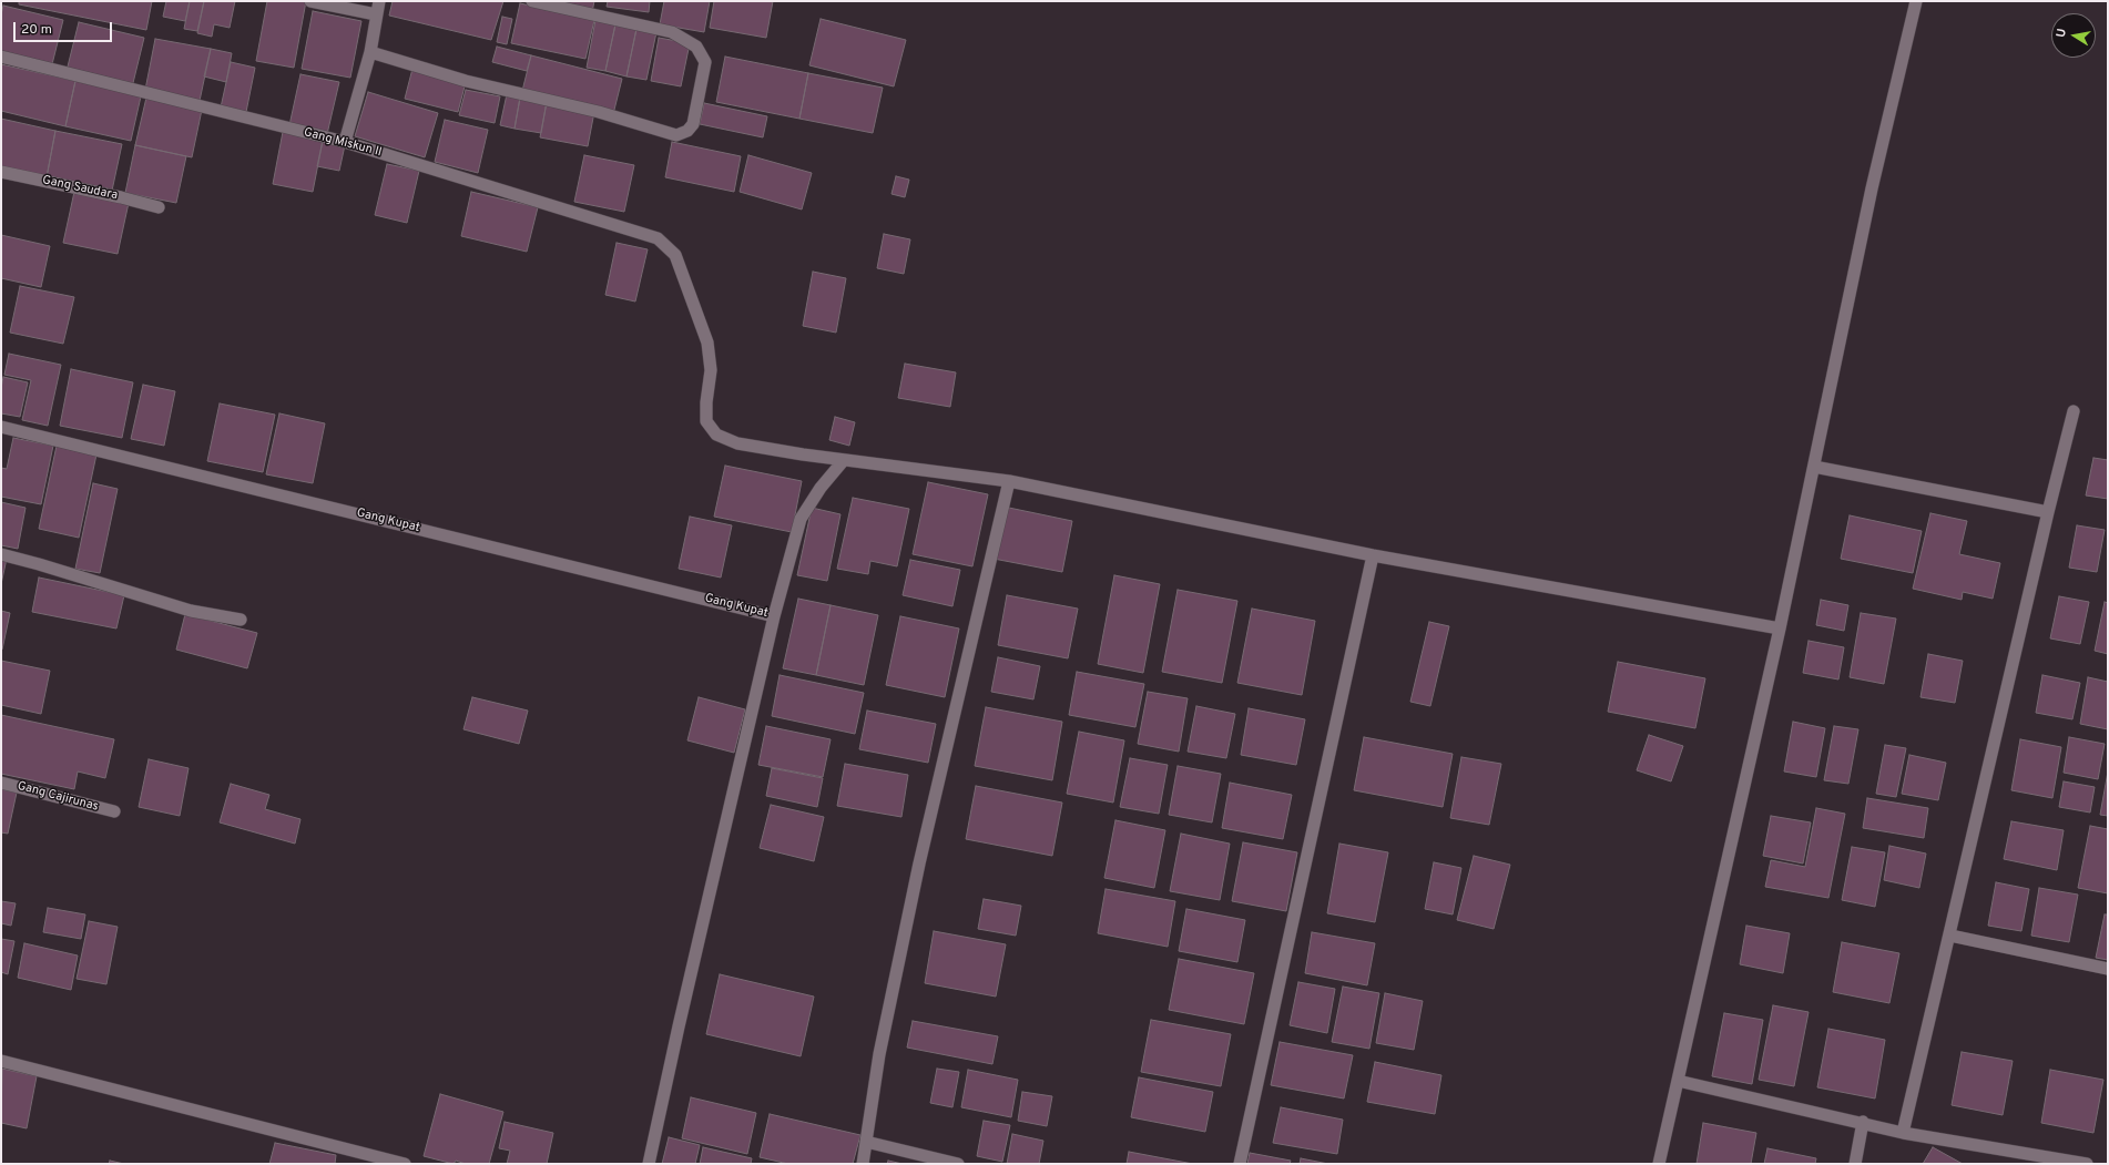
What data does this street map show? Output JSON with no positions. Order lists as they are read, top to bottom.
{
  "streets": {
    "street": [
      "Gang Miskun II",
      "Gang Saudara",
      "Gang Kupat",
      "Gang Cajirunas"
    ]
  },
  "scale_bar": "20 m",
  "north": "left"
}
